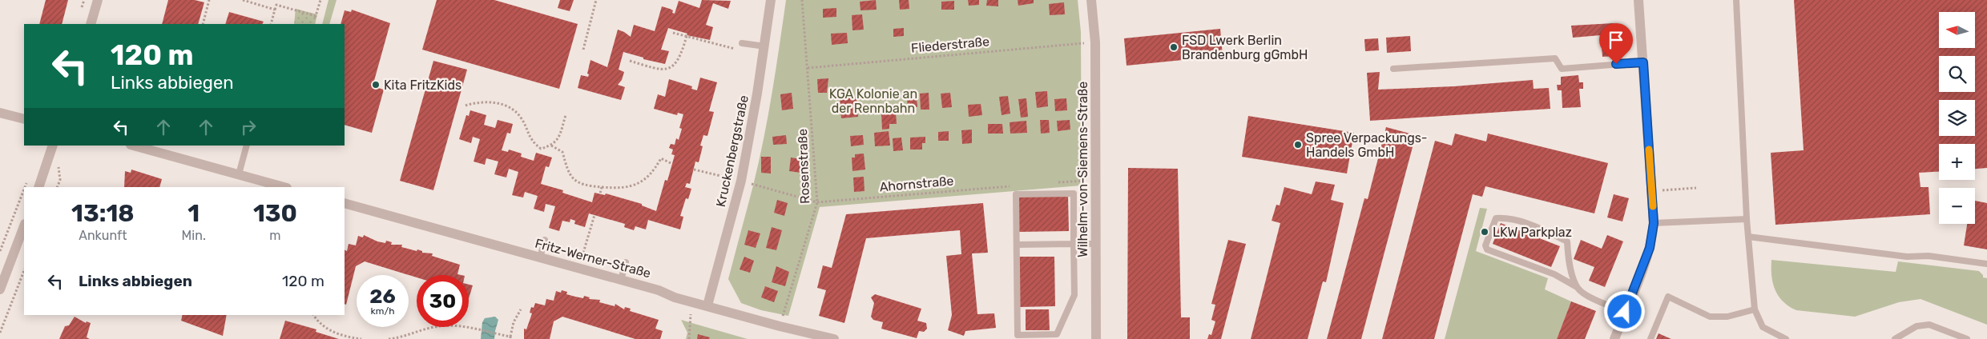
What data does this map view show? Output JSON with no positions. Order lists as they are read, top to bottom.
{
  "streets": {
    "street": ["Kruckenbergstraße", "Wilhelm-von-Siemens-Straße", "Fritz-Werner-Straße"],
    "path": ["Fliederstraße", "Rosenstraße", "Ahornstraße"]
  },
  "crossings": [
    ["Fliederstraße", "Rosenstraße"],
    ["Fliederstraße", "Wilhelm-von-Siemens-Straße"],
    ["Kruckenbergstraße", "Ahornstraße"],
    ["Kruckenbergstraße", "Fritz-Werner-Straße"],
    ["Rosenstraße", "Ahornstraße"],
    ["Rosenstraße", "Fritz-Werner-Straße"]
  ],
  "parks": ["KGA Kolonie an der Rennbahn"],
  "places": [
    "FSD Lwerk Berlin Brandenburg gGmbH",
    "Kita FritzKids",
    "Spree Verpackungs- Handels GmbH",
    "LKW Parkplaz"
  ],
  "north": "left",
  "page": {
    "map_buttons": ["+", "−"],
    "turn": ["120 m", "Links abbiegen"],
    "eta": [
      "13:18",
      "Ankunft",
      "1",
      "Min.",
      "130",
      "m"
    ],
    "list": [
      {
        "name": "Links abbiegen",
        "value": "120 m"
      }
    ],
    "speed": "26 km/h",
    "limit": "30"
  }
}
